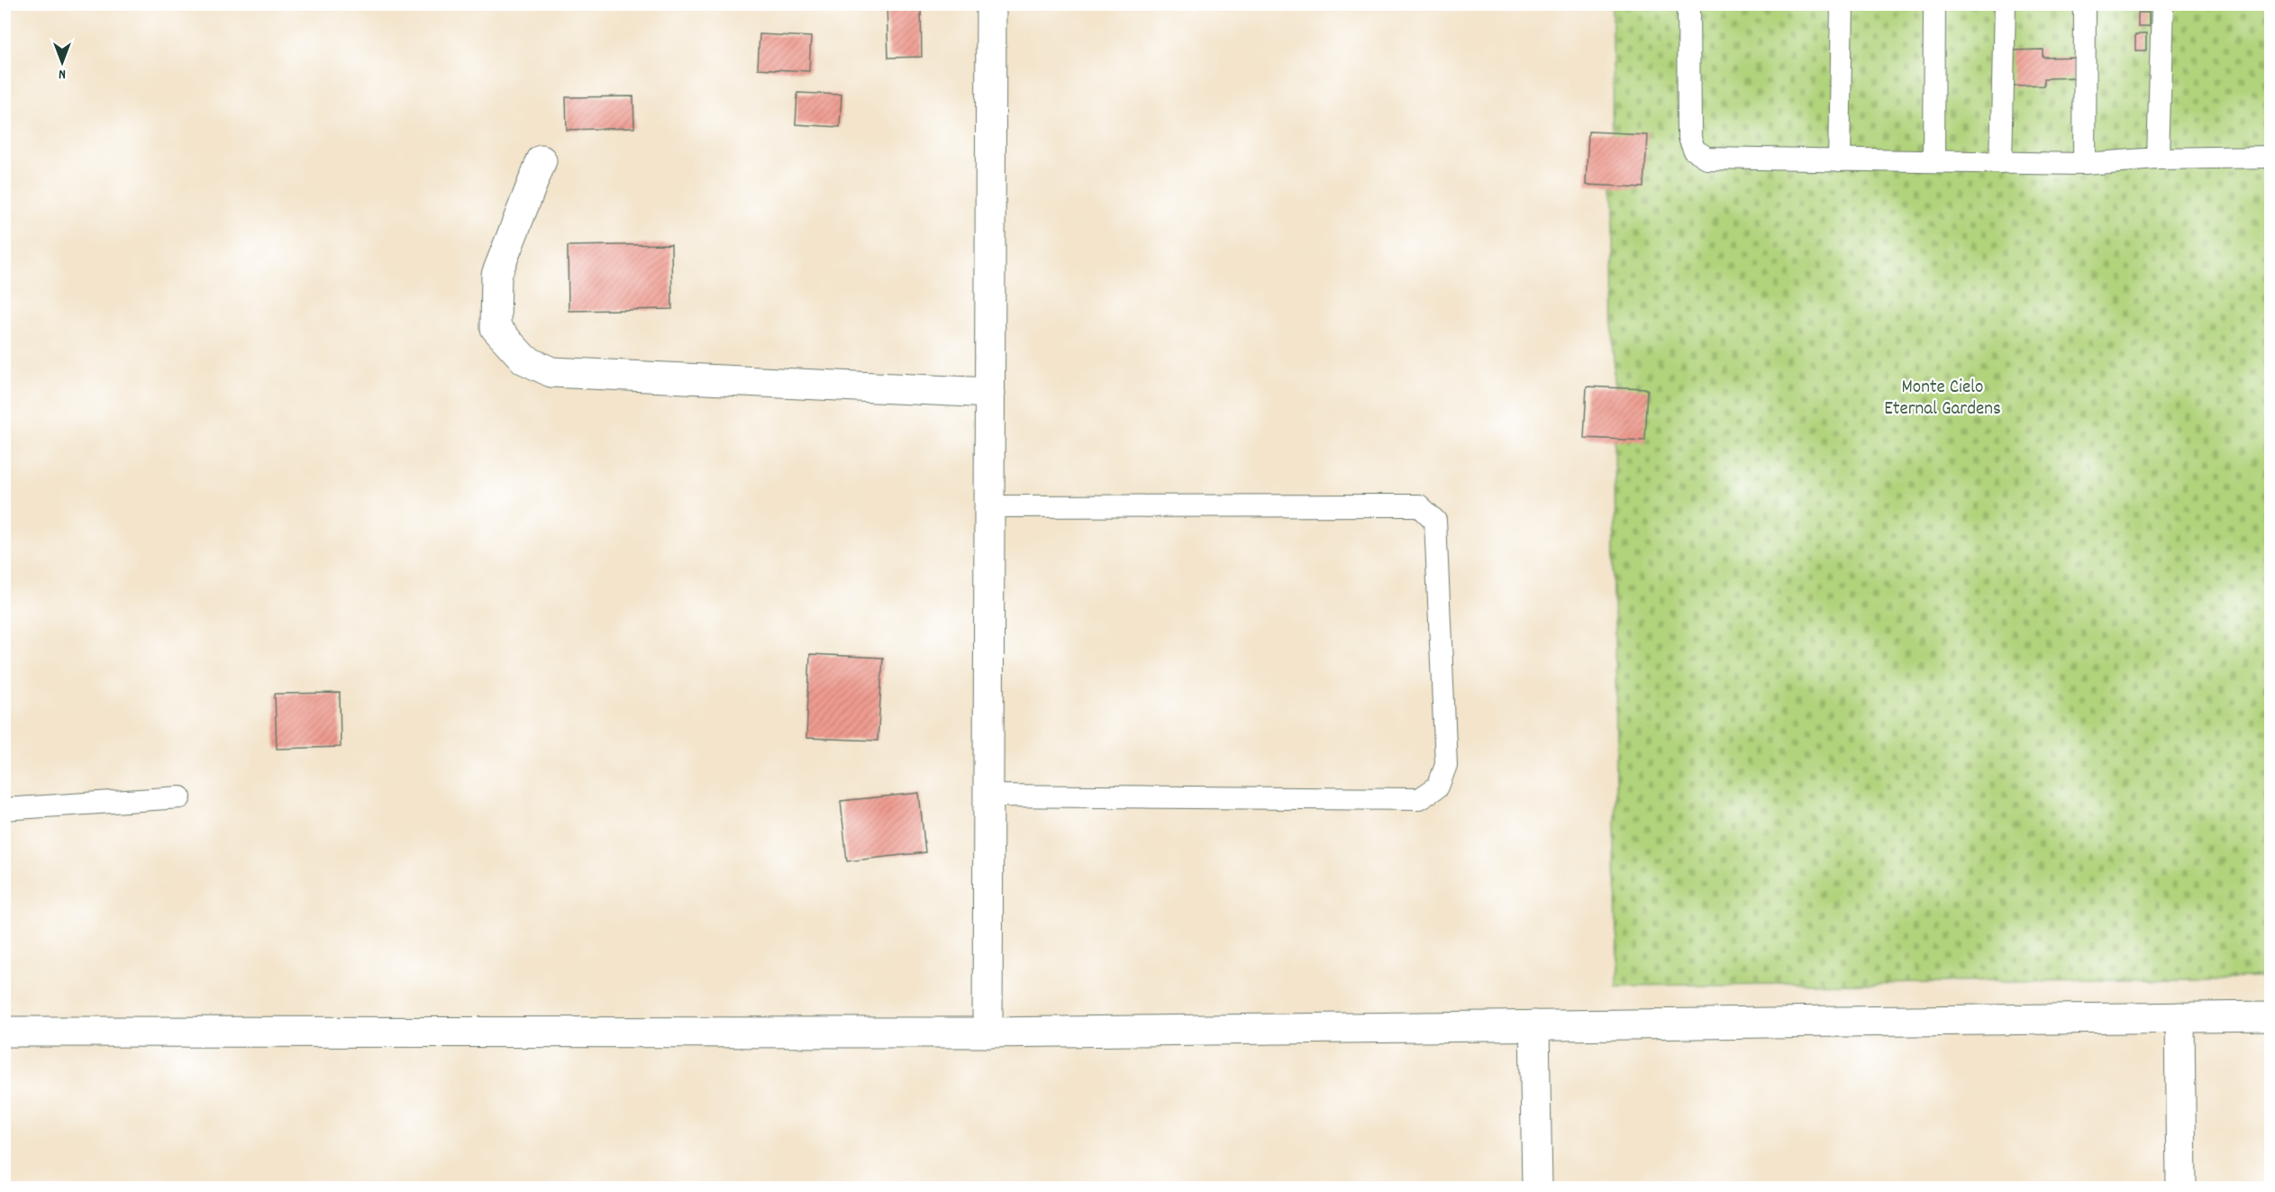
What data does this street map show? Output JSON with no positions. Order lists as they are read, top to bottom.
{
  "parks": ["Monte Cielo Eternal Gardens"],
  "north": "bottom"
}
